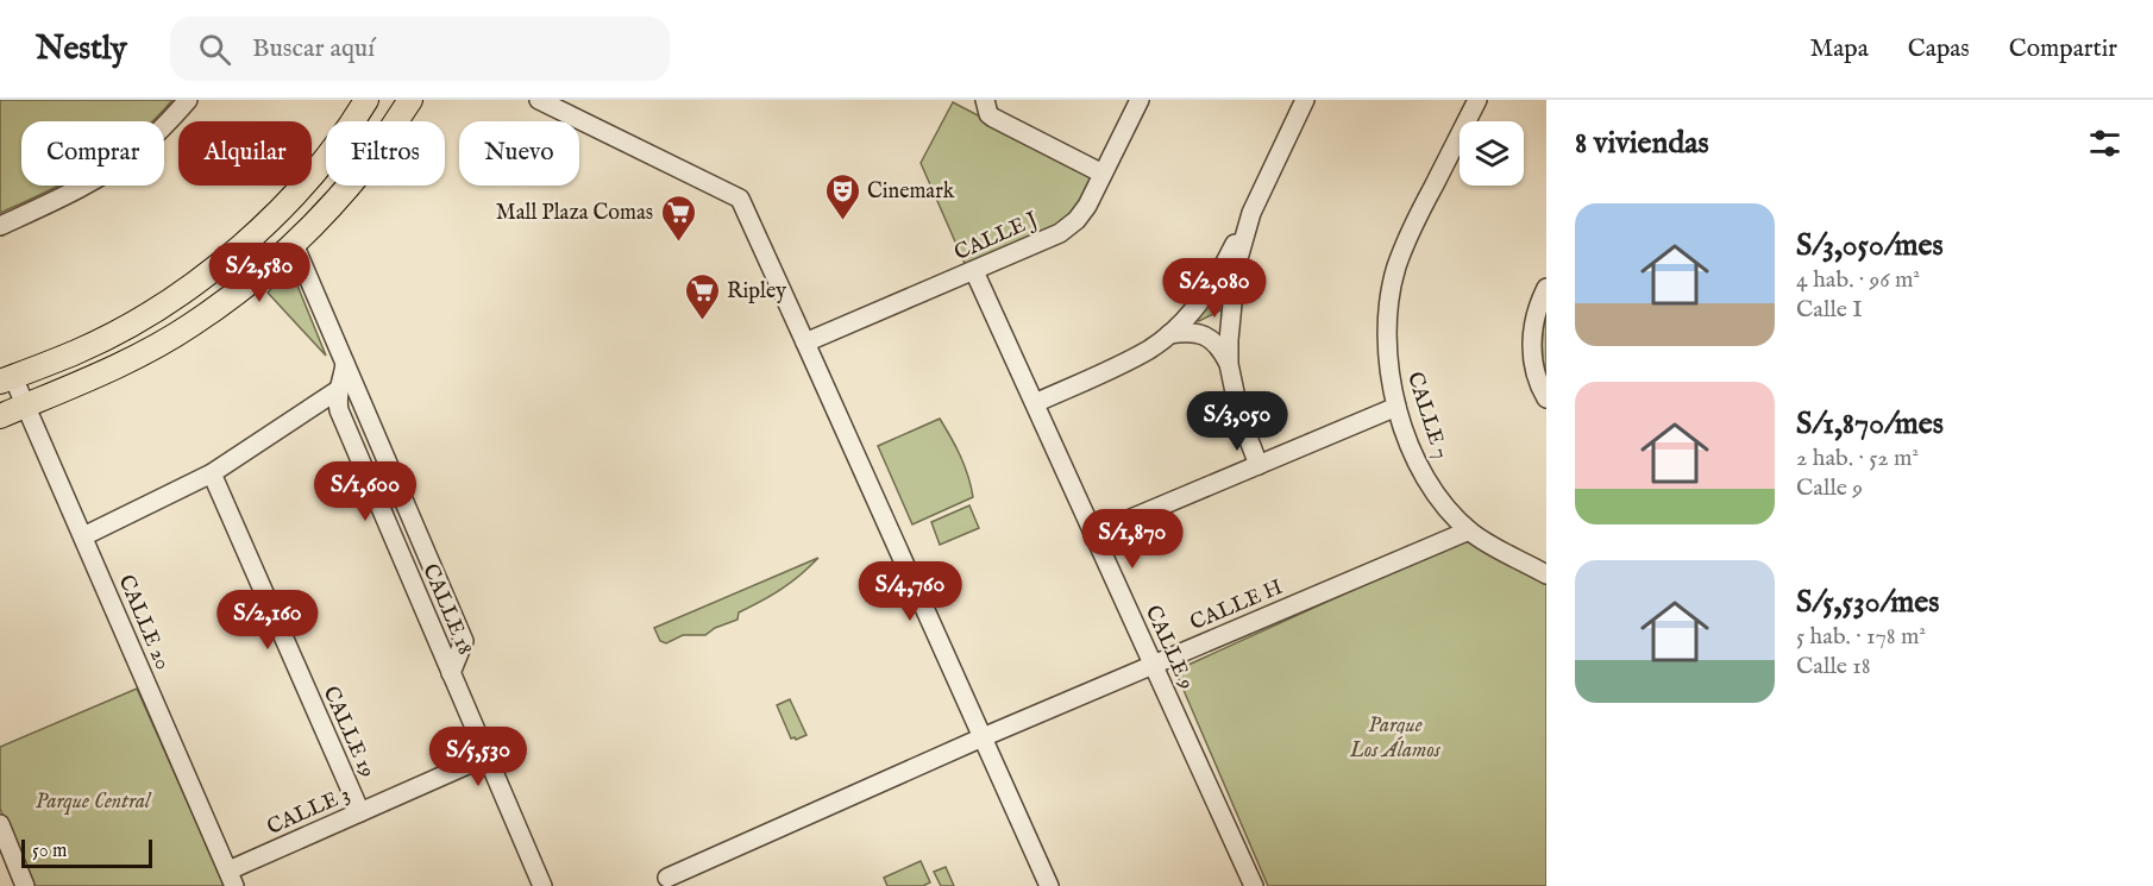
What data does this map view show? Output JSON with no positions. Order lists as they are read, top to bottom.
{
  "streets": {
    "street": [
      "CALLE J",
      "CALLE 7",
      "CALLE H",
      "CALLE 18",
      "CALLE 20",
      "CALLE 9",
      "CALLE 19",
      "CALLE 3"
    ]
  },
  "crossings": [
    ["CALLE J", "CALLE 9"],
    ["CALLE 7", "CALLE H"],
    ["CALLE H", "CALLE 9"],
    ["CALLE 18", "CALLE 3"],
    ["CALLE 20", "CALLE 3"],
    ["CALLE 19", "CALLE 3"]
  ],
  "parks": ["Parque Los Álamos", "Parque Central"],
  "places": {
    "theatre": ["Cinemark"],
    "supermarket": ["Mall Plaza Comas", "Ripley"]
  },
  "scale_bar": "50 m",
  "page": {
    "header": "Nestly",
    "search": "Buscar aquí",
    "nav": ["Mapa", "Capas", "Compartir"],
    "heading": "8 viviendas",
    "chip": [
      "Comprar",
      "Alquilar",
      "Filtros",
      "Nuevo"
    ],
    "list": [
      {
        "name": "S/3,050/mes",
        "note": "4 hab. · 96 m² · Calle I"
      },
      {
        "name": "S/1,870/mes",
        "note": "2 hab. · 52 m² · Calle 9"
      },
      {
        "name": "S/5,530/mes",
        "note": "5 hab. · 178 m² · Calle 18"
      }
    ],
    "price": [
      "S/2,580",
      "S/2,080",
      "S/3,050",
      "S/1,600",
      "S/1,870",
      "S/4,760",
      "S/2,160",
      "S/5,530"
    ],
    "scale": "50 m"
  }
}
